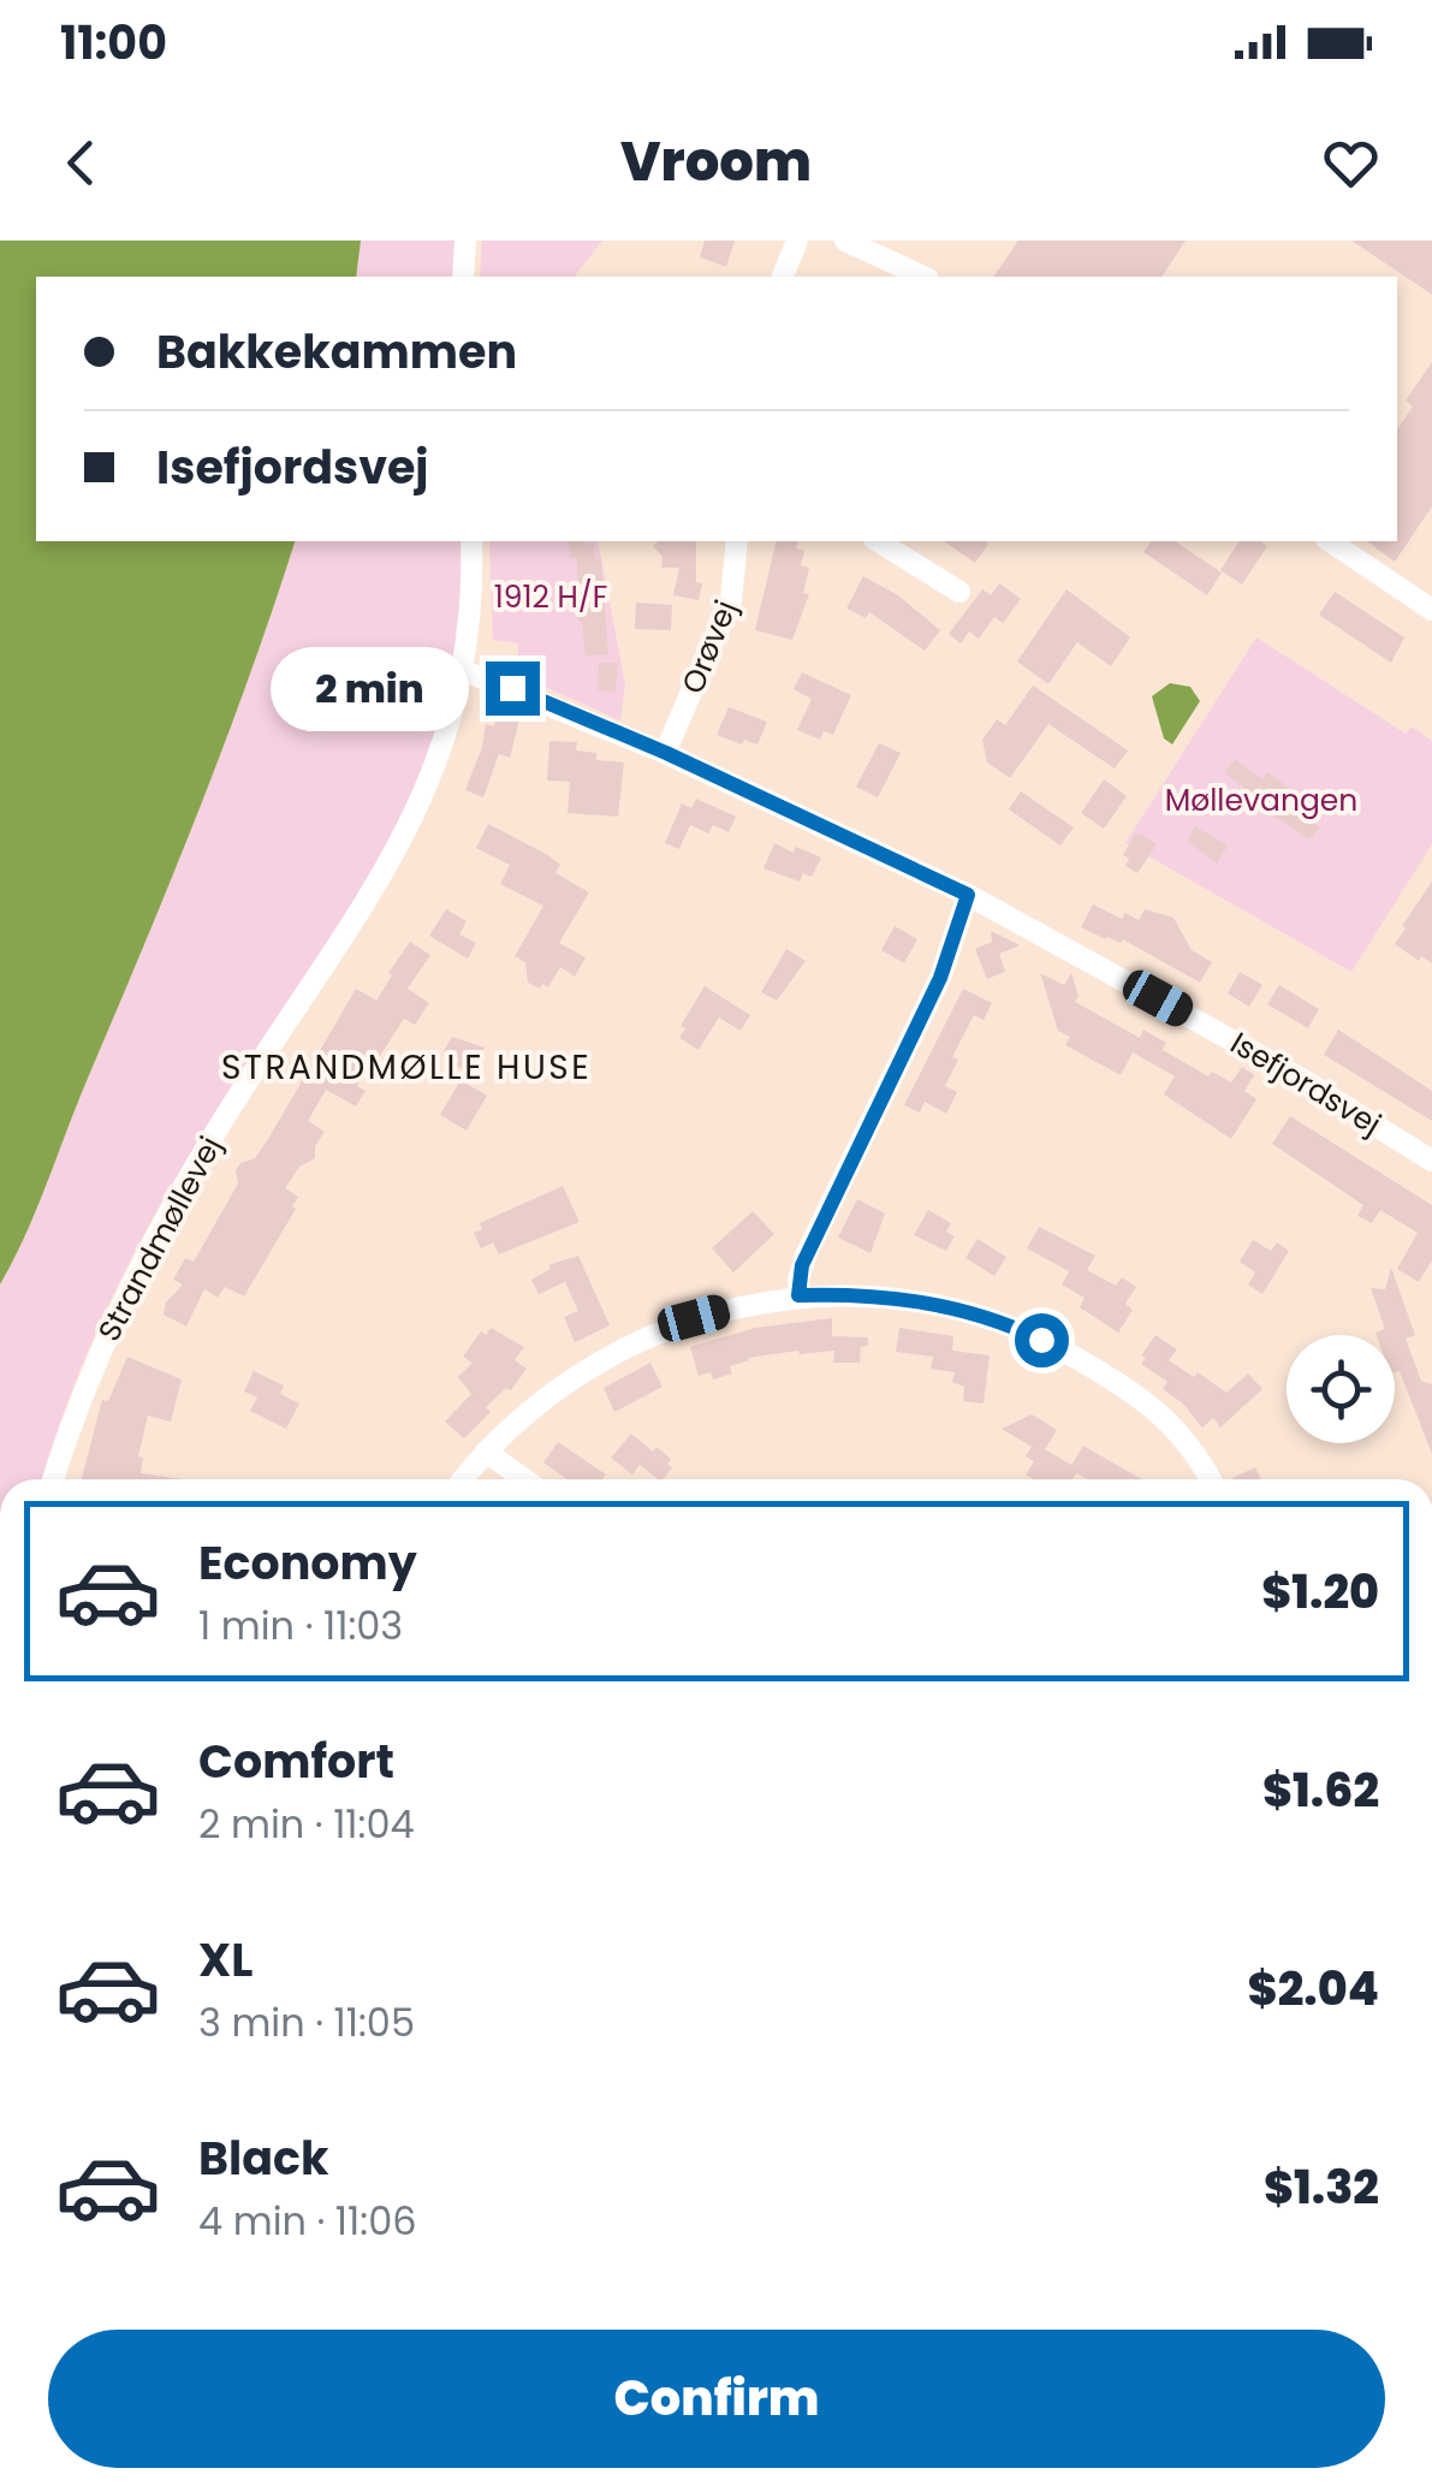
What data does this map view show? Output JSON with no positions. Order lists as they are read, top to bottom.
{
  "streets": {
    "street": ["Orøvej", "Isefjordsvej", "Strandmøllevej"]
  },
  "crossings": [
    ["Orøvej", "Isefjordsvej"],
    ["Isefjordsvej", "Strandmøllevej"]
  ],
  "districts": ["STRANDMØLLE HUSE"],
  "parks": ["1912 H/F", "Møllevangen"],
  "page": {
    "status": "11:00",
    "header": "Vroom",
    "banner": ["Bakkekammen", "Isefjordsvej"],
    "bubble": "2 min",
    "list": [
      {
        "name": "Economy",
        "note": "1 min · 11:03",
        "value": "$1.20"
      },
      {
        "name": "Comfort",
        "note": "2 min · 11:04",
        "value": "$1.62"
      },
      {
        "name": "XL",
        "note": "3 min · 11:05",
        "value": "$2.04"
      },
      {
        "name": "Black",
        "note": "4 min · 11:06",
        "value": "$1.32"
      }
    ],
    "buttons": "Confirm"
  }
}
